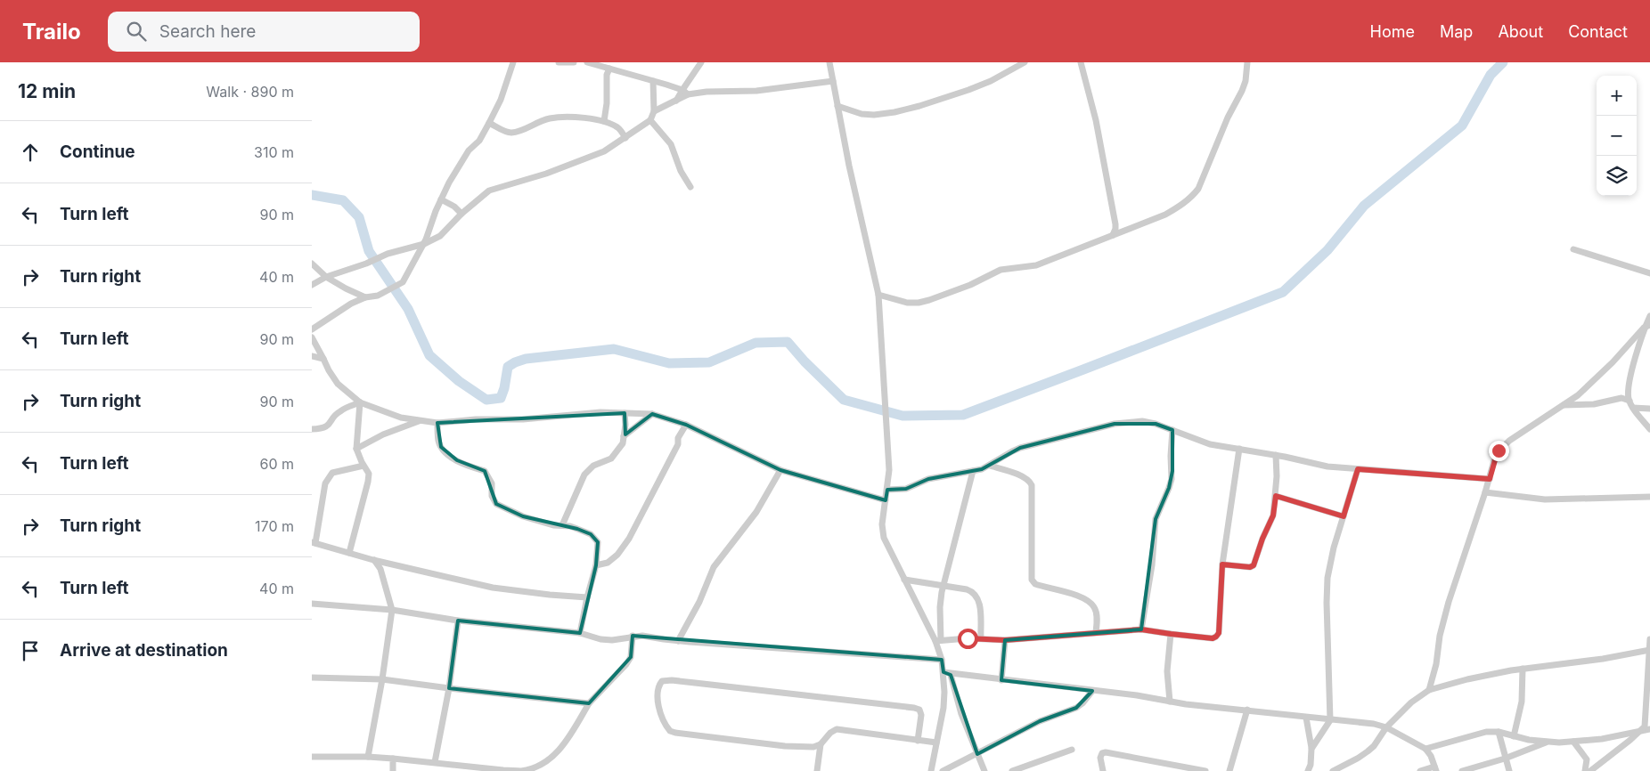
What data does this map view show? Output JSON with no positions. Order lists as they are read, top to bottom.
{
  "page": {
    "header": "Trailo",
    "search": "Search here",
    "nav": [
      "Home",
      "Map",
      "About",
      "Contact"
    ],
    "heading": ["12 min", "Walk · 890 m"],
    "map_buttons": ["+", "−"],
    "list": [
      ["Continue", "310 m"],
      ["Turn left", "90 m"],
      ["Turn right", "40 m"],
      ["Turn left", "90 m"],
      ["Turn right", "90 m"],
      ["Turn left", "60 m"],
      ["Turn right", "170 m"],
      ["Turn left", "40 m"],
      "Arrive at destination"
    ]
  }
}
